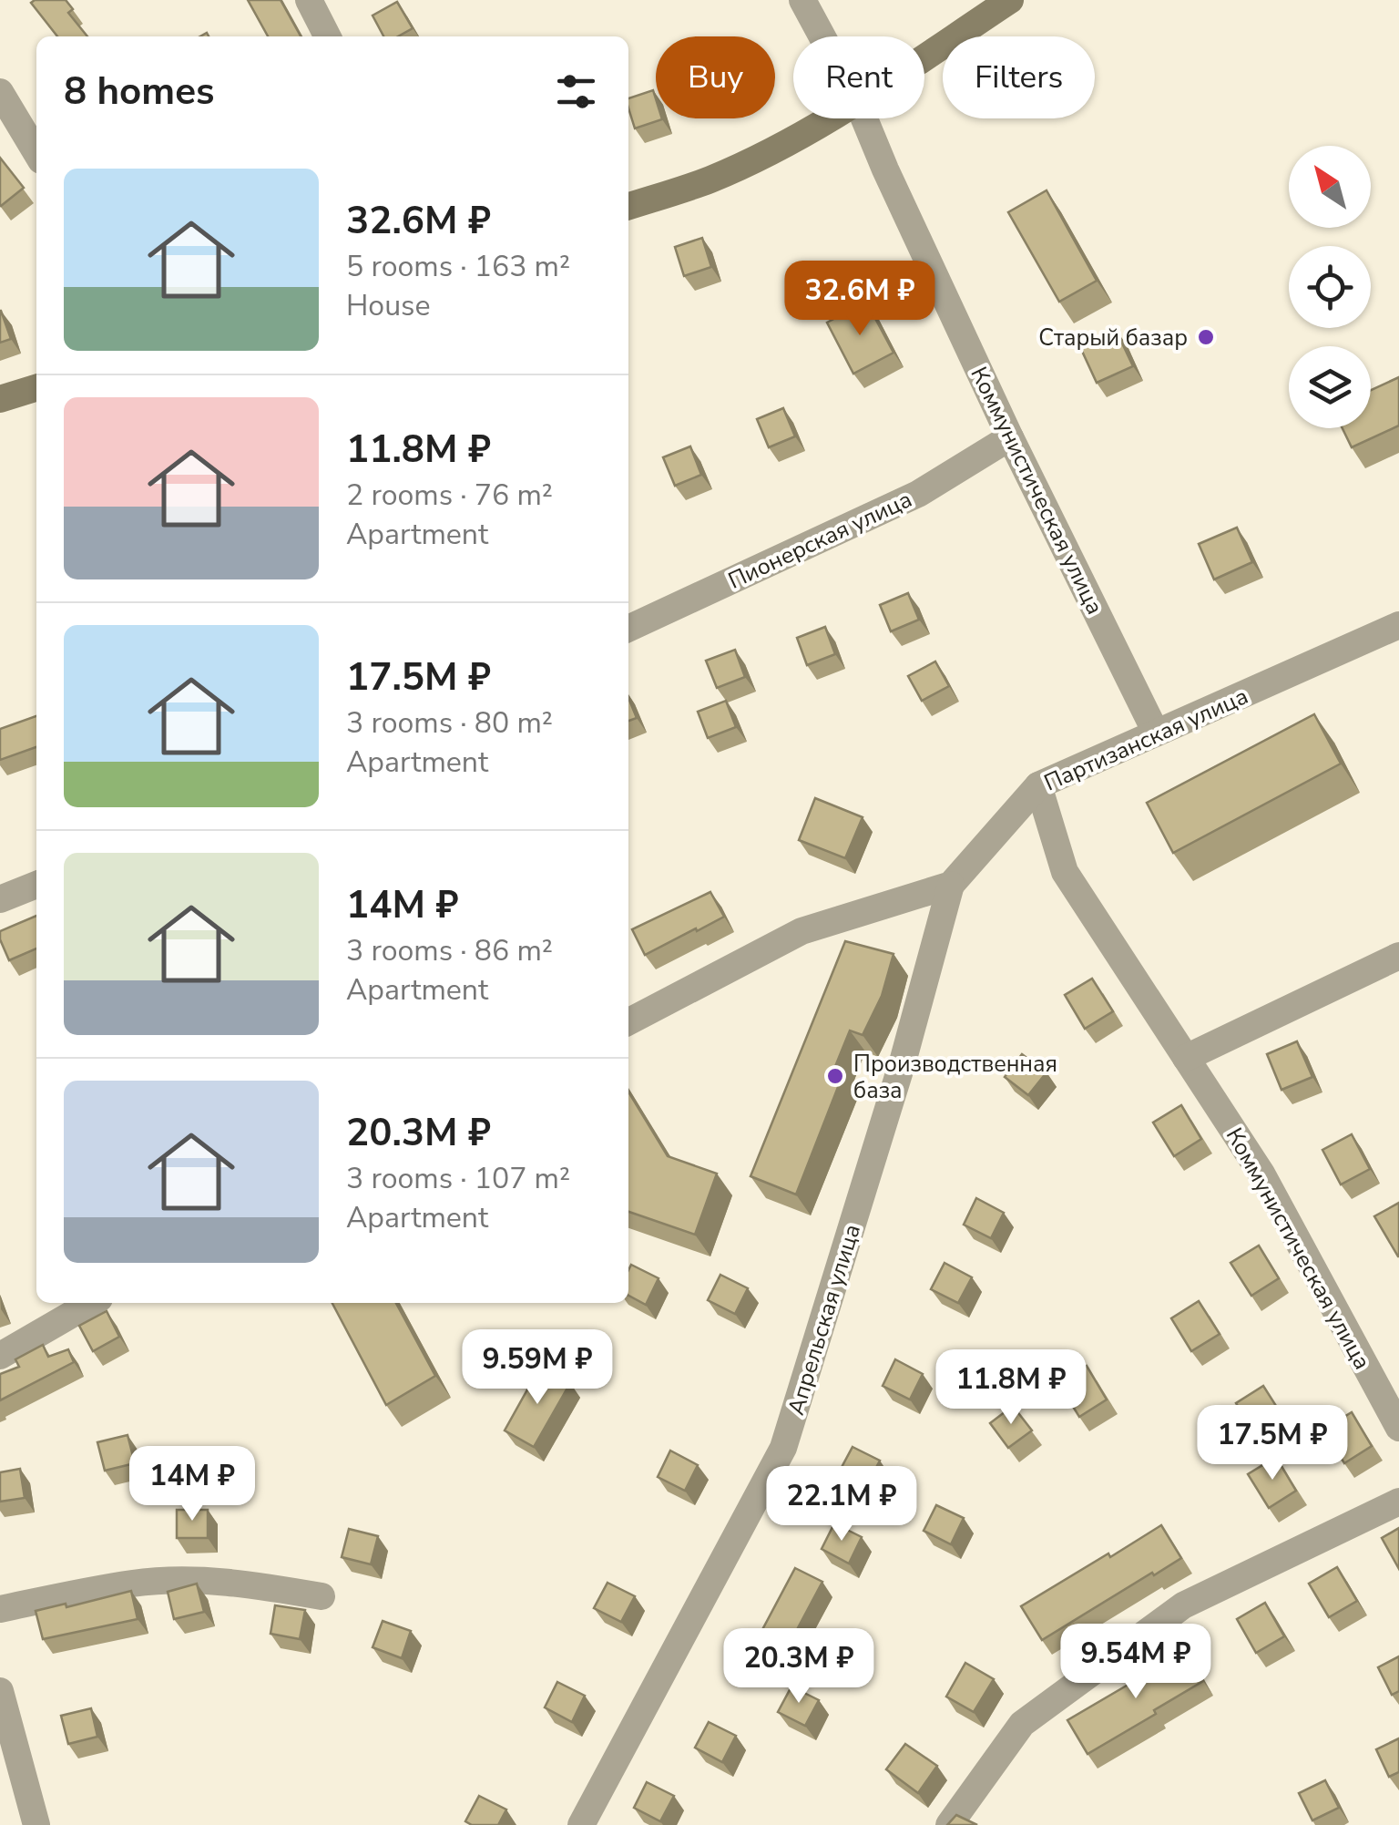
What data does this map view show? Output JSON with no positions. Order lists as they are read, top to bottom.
{
  "streets": {
    "street": [
      "Коммунистическая улица",
      "Пионерская улица",
      "Партизанская улица",
      "Апрельская улица"
    ]
  },
  "crossings": [
    ["Коммунистическая улица", "Пионерская улица"],
    ["Коммунистическая улица", "Партизанская улица"],
    ["Партизанская улица", "Апрельская улица"]
  ],
  "places": ["Старый базар", "Производственная база"],
  "north": "top left",
  "page": {
    "chip": ["Buy", "Rent", "Filters"],
    "heading": "8 homes",
    "list": [
      {
        "name": "32.6M ₽",
        "note": "5 rooms · 163 m² · House"
      },
      {
        "name": "11.8M ₽",
        "note": "2 rooms · 76 m² · Apartment"
      },
      {
        "name": "17.5M ₽",
        "note": "3 rooms · 80 m² · Apartment"
      },
      {
        "name": "14M ₽",
        "note": "3 rooms · 86 m² · Apartment"
      },
      {
        "name": "20.3M ₽",
        "note": "3 rooms · 107 m² · Apartment"
      }
    ],
    "price": [
      "32.6M ₽",
      "9.59M ₽",
      "11.8M ₽",
      "17.5M ₽",
      "14M ₽",
      "22.1M ₽",
      "9.54M ₽",
      "20.3M ₽"
    ]
  }
}
